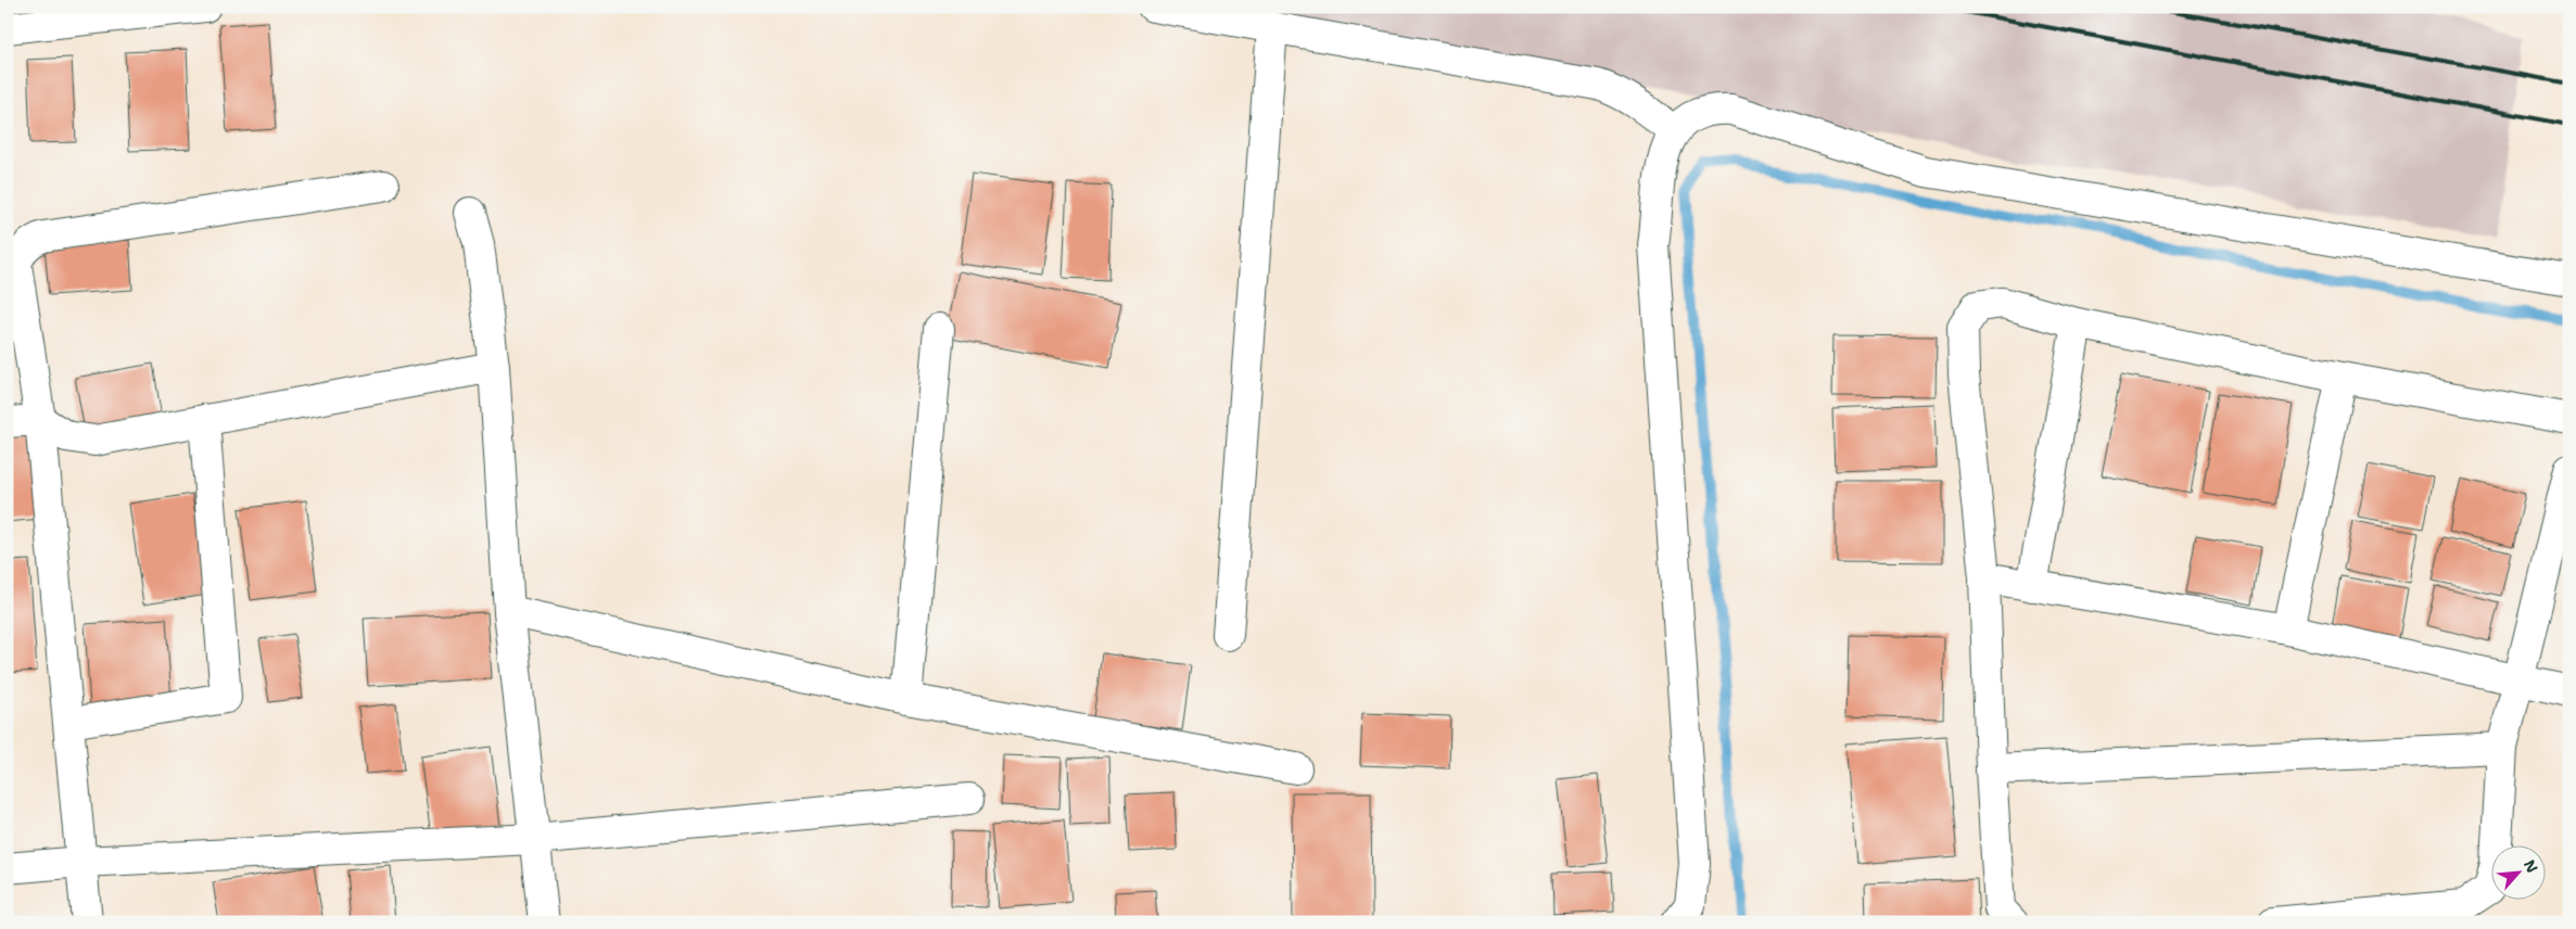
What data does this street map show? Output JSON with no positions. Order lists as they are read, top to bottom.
{
  "north": "top right"
}
